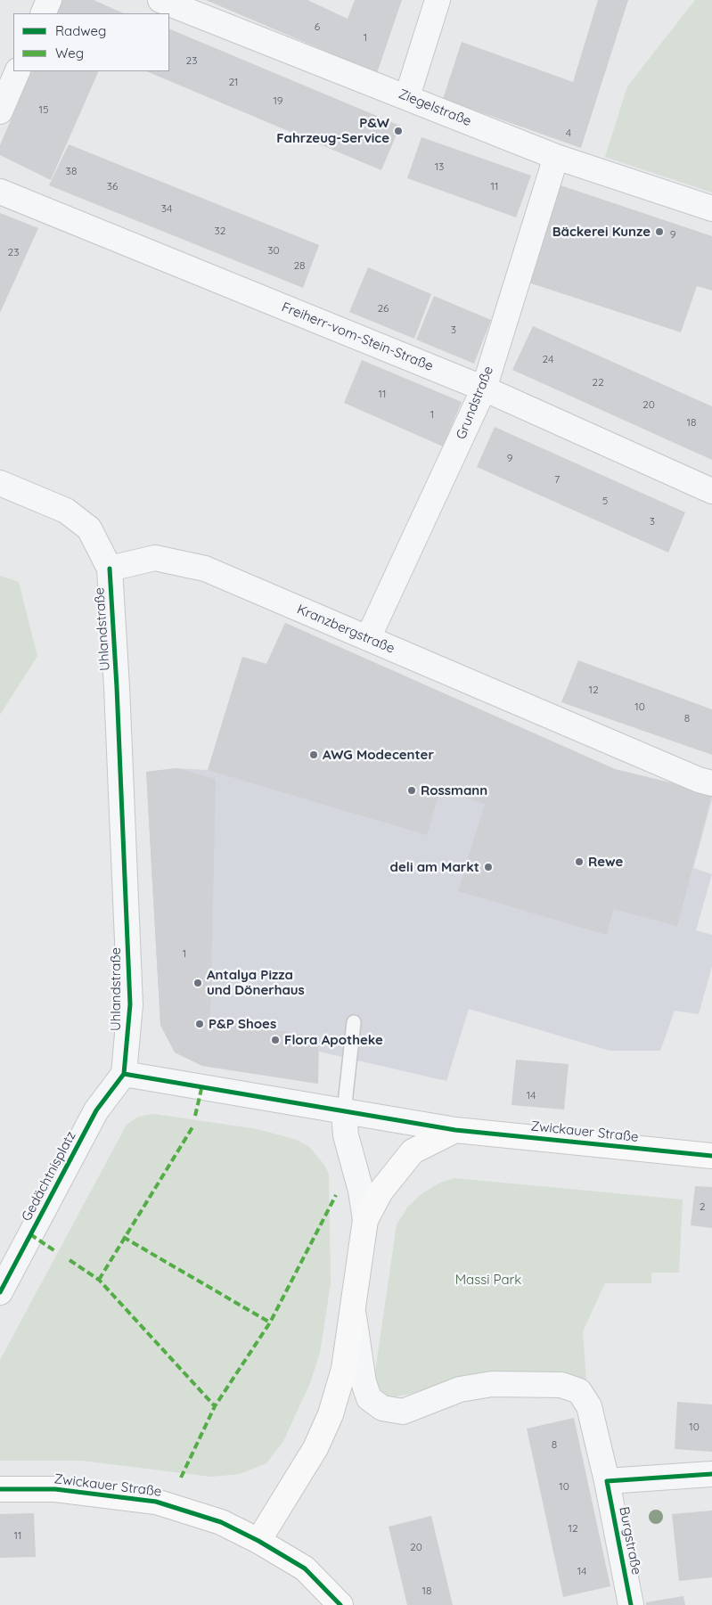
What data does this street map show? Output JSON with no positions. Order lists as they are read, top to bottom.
{
  "streets": {
    "street": [
      "Ziegelstraße",
      "Freiherr-vom-Stein-Straße",
      "Grundstraße",
      "Uhlandstraße",
      "Kranzbergstraße",
      "Zwickauer Straße",
      "Gedächtnisplatz",
      "Burgstraße"
    ]
  },
  "crossings": [
    ["Ziegelstraße", "Grundstraße"],
    ["Freiherr-vom-Stein-Straße", "Grundstraße"],
    ["Grundstraße", "Kranzbergstraße"],
    ["Uhlandstraße", "Kranzbergstraße"],
    ["Uhlandstraße", "Gedächtnisplatz"]
  ],
  "parks": ["Massi Park"],
  "places": [
    "P&W Fahrzeug-Service",
    "Bäckerei Kunze",
    "AWG Modecenter",
    "Rossmann",
    "Rewe",
    "deli am Markt",
    "Antalya Pizza und Dönerhaus",
    "P&P Shoes",
    "Flora Apotheke"
  ],
  "house_numbers": [
    "6",
    "1",
    "23",
    "21",
    "19",
    "15",
    "4",
    "13",
    "38",
    "36",
    "11",
    "34",
    "32",
    "9",
    "30",
    "23",
    "28",
    "26",
    "3",
    "24",
    "22",
    "11",
    "20",
    "1",
    "18",
    "9",
    "7",
    "5",
    "3",
    "12",
    "10",
    "8",
    "1",
    "14",
    "2",
    "10",
    "8",
    "10",
    "12",
    "11",
    "20",
    "14",
    "18"
  ],
  "legend": ["Radweg", "Weg"]
}
